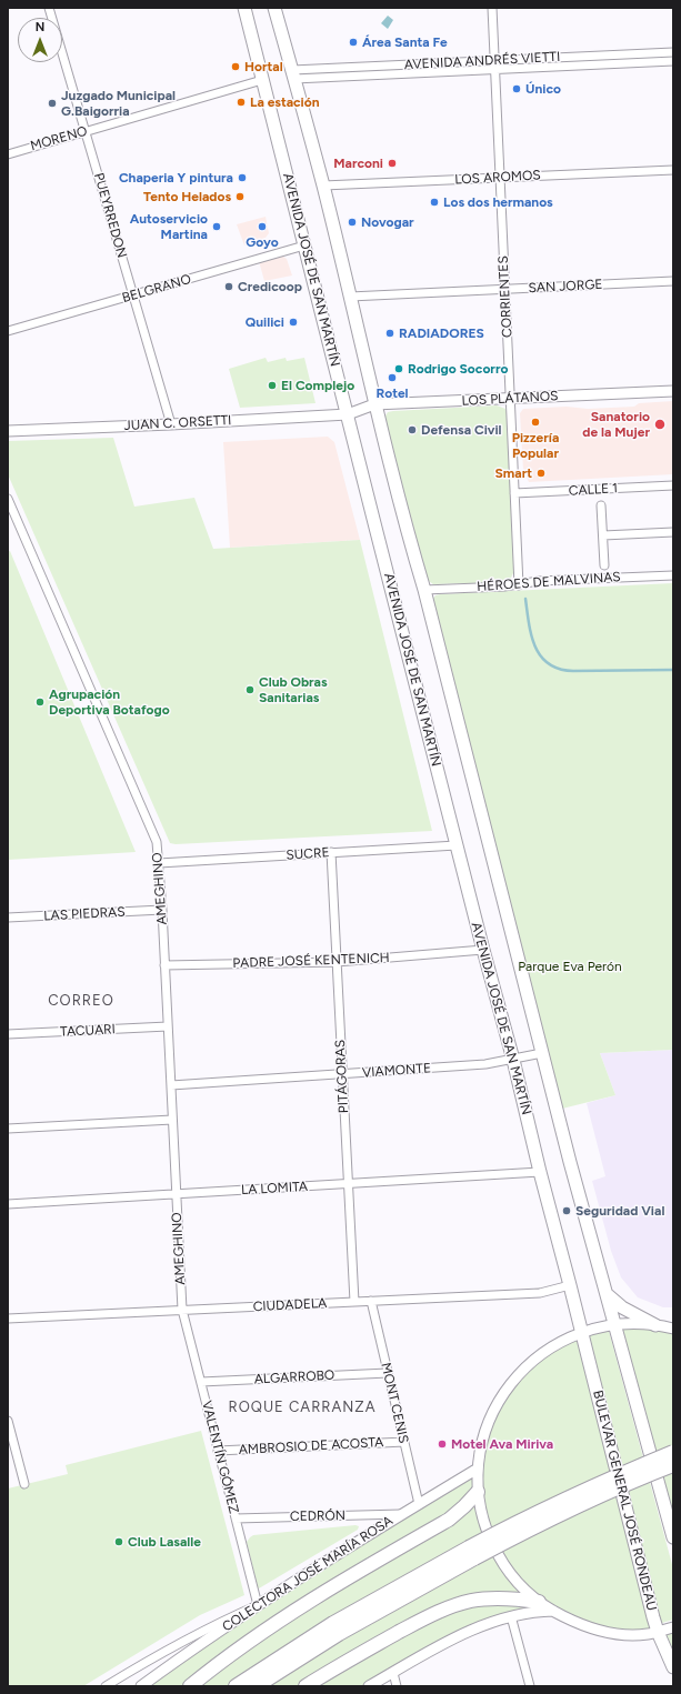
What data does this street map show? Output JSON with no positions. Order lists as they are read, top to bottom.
{
  "streets": {
    "main road": [
      "AVENIDA JOSÉ DE SAN MARTÍN",
      "LOS PLÁTANOS",
      "JUAN C. ORSETTI",
      "BULEVAR GENERAL JOSÉ RONDEAU",
      "COLECTORA JOSÉ MARÍA ROSA"
    ],
    "street": [
      "AVENIDA ANDRÉS VIETTI",
      "MORENO",
      "LOS AROMOS",
      "PUEYRREDON",
      "SAN JORGE",
      "BELGRANO",
      "CORRIENTES",
      "CALLE 1",
      "HÉROES DE MALVINAS",
      "SUCRE",
      "AMEGHINO",
      "LAS PIEDRAS",
      "PADRE JOSÉ KENTENICH",
      "TACUARI",
      "VIAMONTE",
      "PITÁGORAS",
      "LA LOMITA",
      "CIUDADELA",
      "ALGARROBO",
      "MONT CENIS",
      "AMBROSIO DE ACOSTA",
      "VALENTÍN GÓMEZ",
      "CEDRÓN"
    ]
  },
  "crossings": [
    ["AVENIDA ANDRÉS VIETTI", "CORRIENTES"],
    ["MORENO", "PUEYRREDON"],
    ["MORENO", "AVENIDA JOSÉ DE SAN MARTÍN"],
    ["LOS AROMOS", "CORRIENTES"],
    ["PUEYRREDON", "BELGRANO"],
    ["PUEYRREDON", "JUAN C. ORSETTI"],
    ["AVENIDA JOSÉ DE SAN MARTÍN", "BELGRANO"],
    ["AVENIDA JOSÉ DE SAN MARTÍN", "LOS PLÁTANOS"],
    ["AVENIDA JOSÉ DE SAN MARTÍN", "JUAN C. ORSETTI"],
    ["AVENIDA JOSÉ DE SAN MARTÍN", "SUCRE"],
    ["AVENIDA JOSÉ DE SAN MARTÍN", "PADRE JOSÉ KENTENICH"],
    ["AVENIDA JOSÉ DE SAN MARTÍN", "VIAMONTE"],
    ["AVENIDA JOSÉ DE SAN MARTÍN", "LA LOMITA"],
    ["AVENIDA JOSÉ DE SAN MARTÍN", "CIUDADELA"],
    ["AVENIDA JOSÉ DE SAN MARTÍN", "BULEVAR GENERAL JOSÉ RONDEAU"],
    ["SAN JORGE", "CORRIENTES"],
    ["CORRIENTES", "LOS PLÁTANOS"],
    ["CORRIENTES", "CALLE 1"],
    ["CORRIENTES", "HÉROES DE MALVINAS"],
    ["LOS PLÁTANOS", "JUAN C. ORSETTI"],
    ["SUCRE", "AMEGHINO"],
    ["SUCRE", "PITÁGORAS"],
    ["AMEGHINO", "LAS PIEDRAS"],
    ["AMEGHINO", "PADRE JOSÉ KENTENICH"],
    ["AMEGHINO", "TACUARI"],
    ["AMEGHINO", "VIAMONTE"],
    ["AMEGHINO", "LA LOMITA"],
    ["AMEGHINO", "CIUDADELA"],
    ["AMEGHINO", "VALENTÍN GÓMEZ"],
    ["PADRE JOSÉ KENTENICH", "PITÁGORAS"],
    ["VIAMONTE", "PITÁGORAS"],
    ["PITÁGORAS", "LA LOMITA"],
    ["PITÁGORAS", "CIUDADELA"],
    ["CIUDADELA", "MONT CENIS"],
    ["CIUDADELA", "VALENTÍN GÓMEZ"],
    ["ALGARROBO", "MONT CENIS"],
    ["ALGARROBO", "VALENTÍN GÓMEZ"],
    ["MONT CENIS", "AMBROSIO DE ACOSTA"],
    ["MONT CENIS", "COLECTORA JOSÉ MARÍA ROSA"],
    ["AMBROSIO DE ACOSTA", "VALENTÍN GÓMEZ"],
    ["VALENTÍN GÓMEZ", "CEDRÓN"],
    ["VALENTÍN GÓMEZ", "COLECTORA JOSÉ MARÍA ROSA"],
    ["CEDRÓN", "COLECTORA JOSÉ MARÍA ROSA"]
  ],
  "districts": ["CORREO", "ROQUE CARRANZA"],
  "parks": ["Parque Eva Perón"],
  "places": [
    "Área Santa Fe",
    "Hortal",
    "Único",
    "La estación",
    "Juzgado Municipal G.Baigorria",
    "Marconi",
    "Chaperia Y pintura",
    "Tento Helados",
    "Los dos hermanos",
    "Novogar",
    "Autoservicio Martina",
    "Goyo",
    "Credicoop",
    "Quilici",
    "RADIADORES",
    "Rodrigo Socorro",
    "Rotel",
    "El Complejo",
    "Pizzería Popular",
    "Sanatorio de la Mujer",
    "Defensa Civil",
    "Smart",
    "Club Obras Sanitarias",
    "Agrupación Deportiva Botafogo",
    "Seguridad Vial",
    "Motel Ava Miriva",
    "Club Lasalle"
  ],
  "north": "top"
}
